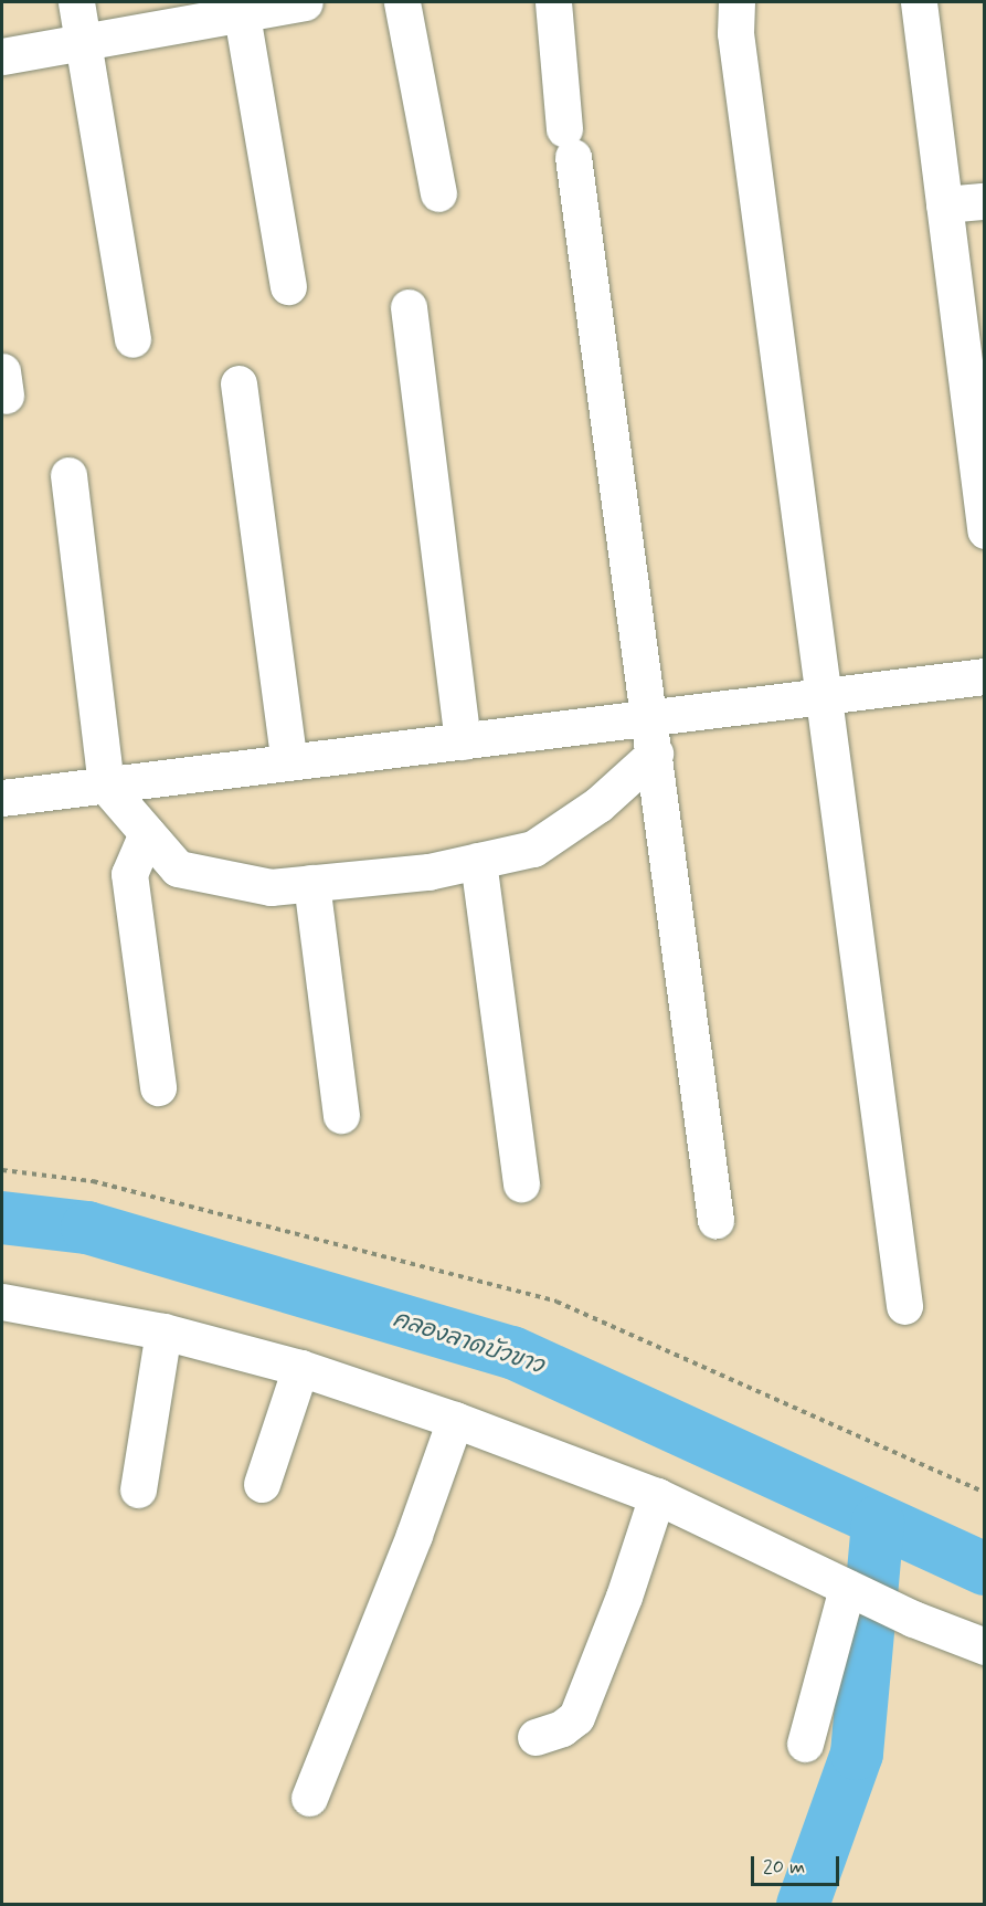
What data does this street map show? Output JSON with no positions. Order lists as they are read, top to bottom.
{
  "water": ["คลองลาดบัวขาว"],
  "scale_bar": "20 m"
}
